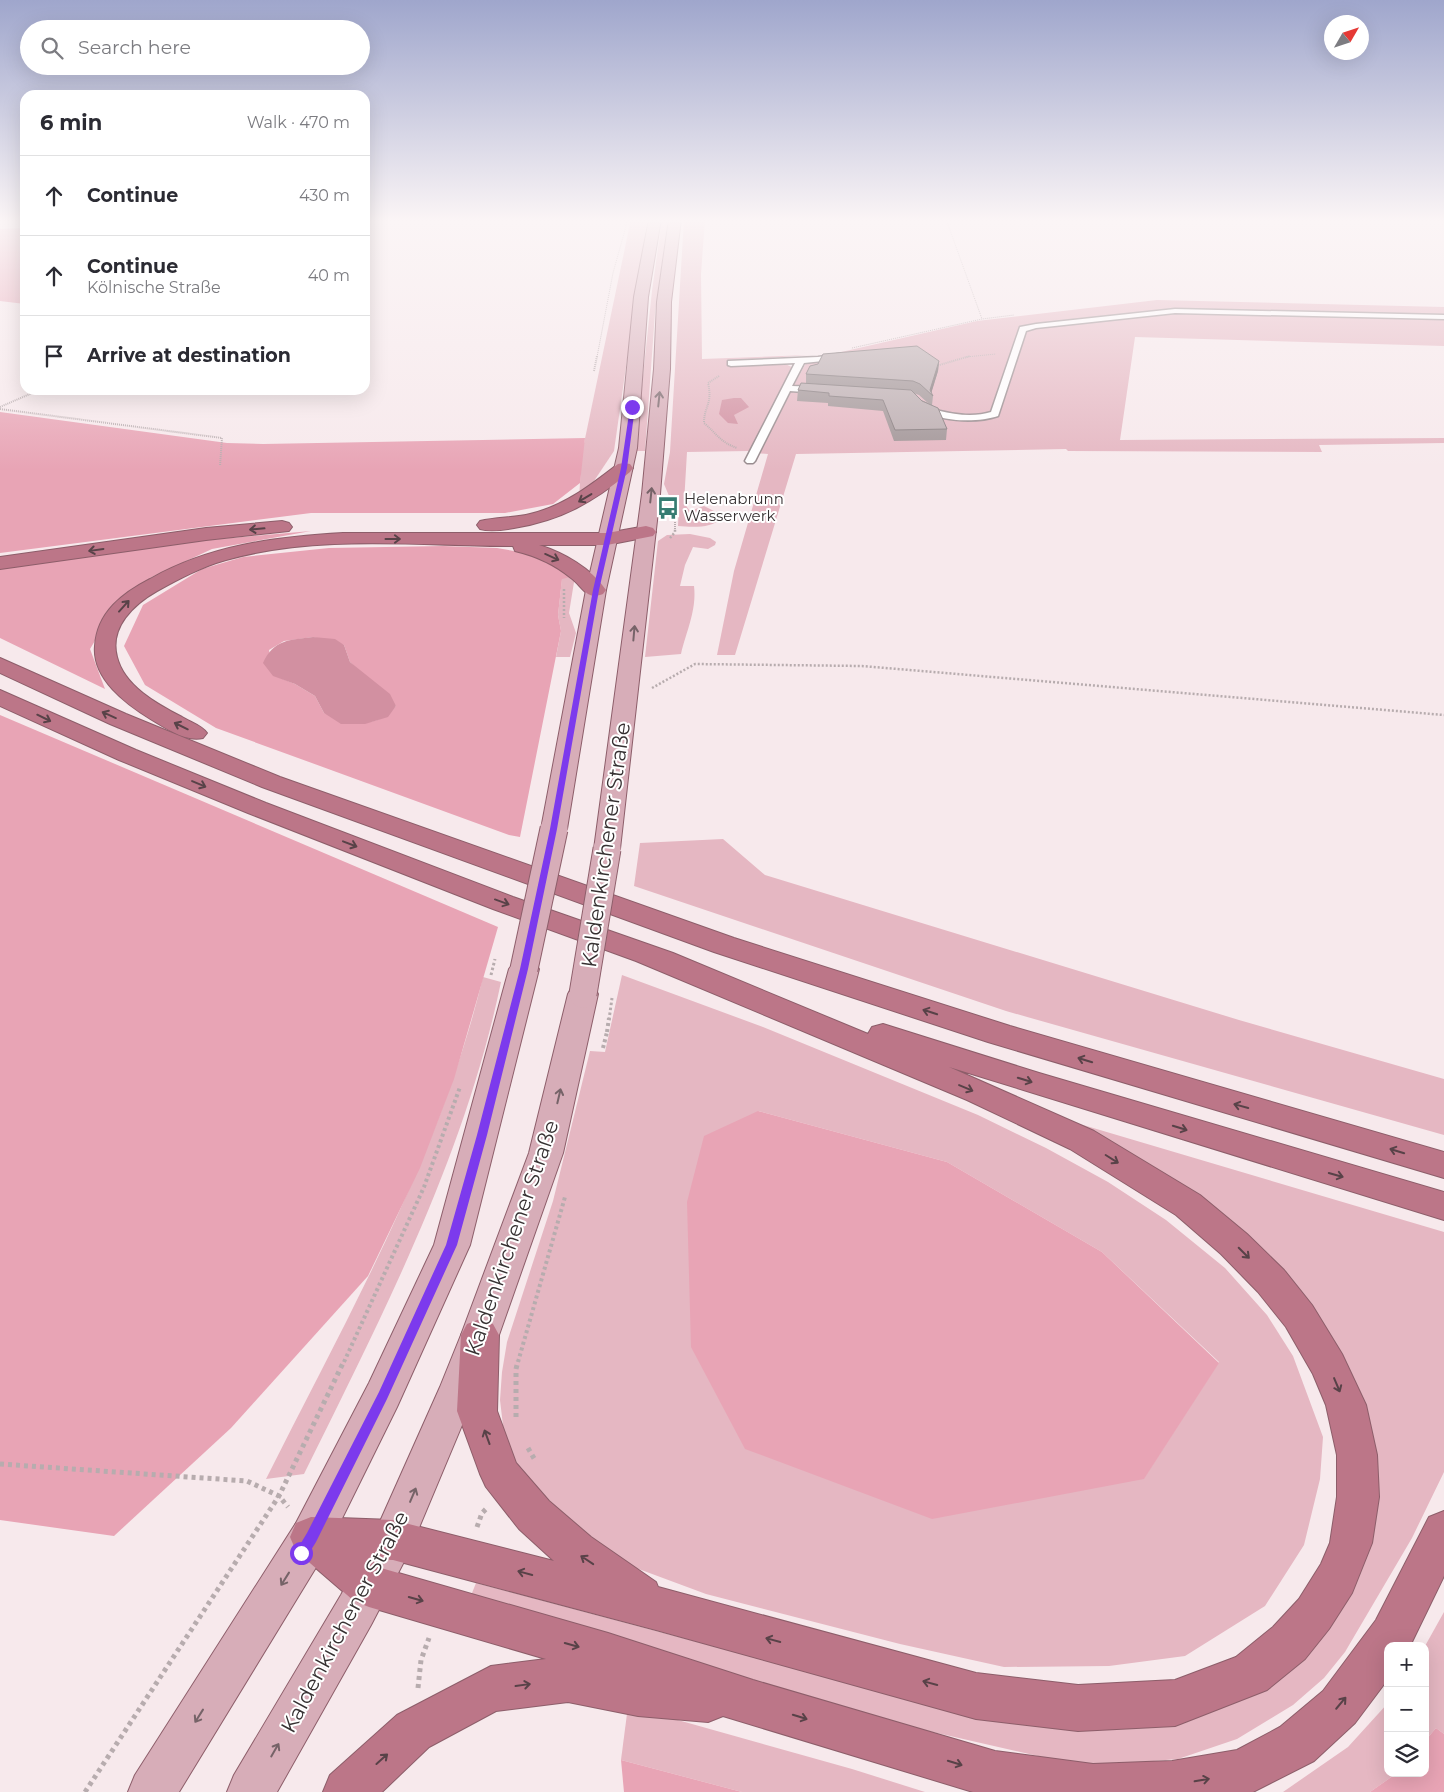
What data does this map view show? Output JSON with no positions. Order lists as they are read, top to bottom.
{
  "streets": {
    "main road": ["Kaldenkirchener Straße"]
  },
  "places": {
    "bus stop": ["Helenabrunn Wasserwerk"]
  },
  "north": "top right",
  "page": {
    "search": "Search here",
    "heading": ["6 min", "Walk · 470 m"],
    "list": [
      ["Continue", "430 m"],
      ["Continue", "Kölnische Straße", "40 m"],
      "Arrive at destination"
    ],
    "map_buttons": ["+", "−"]
  }
}
